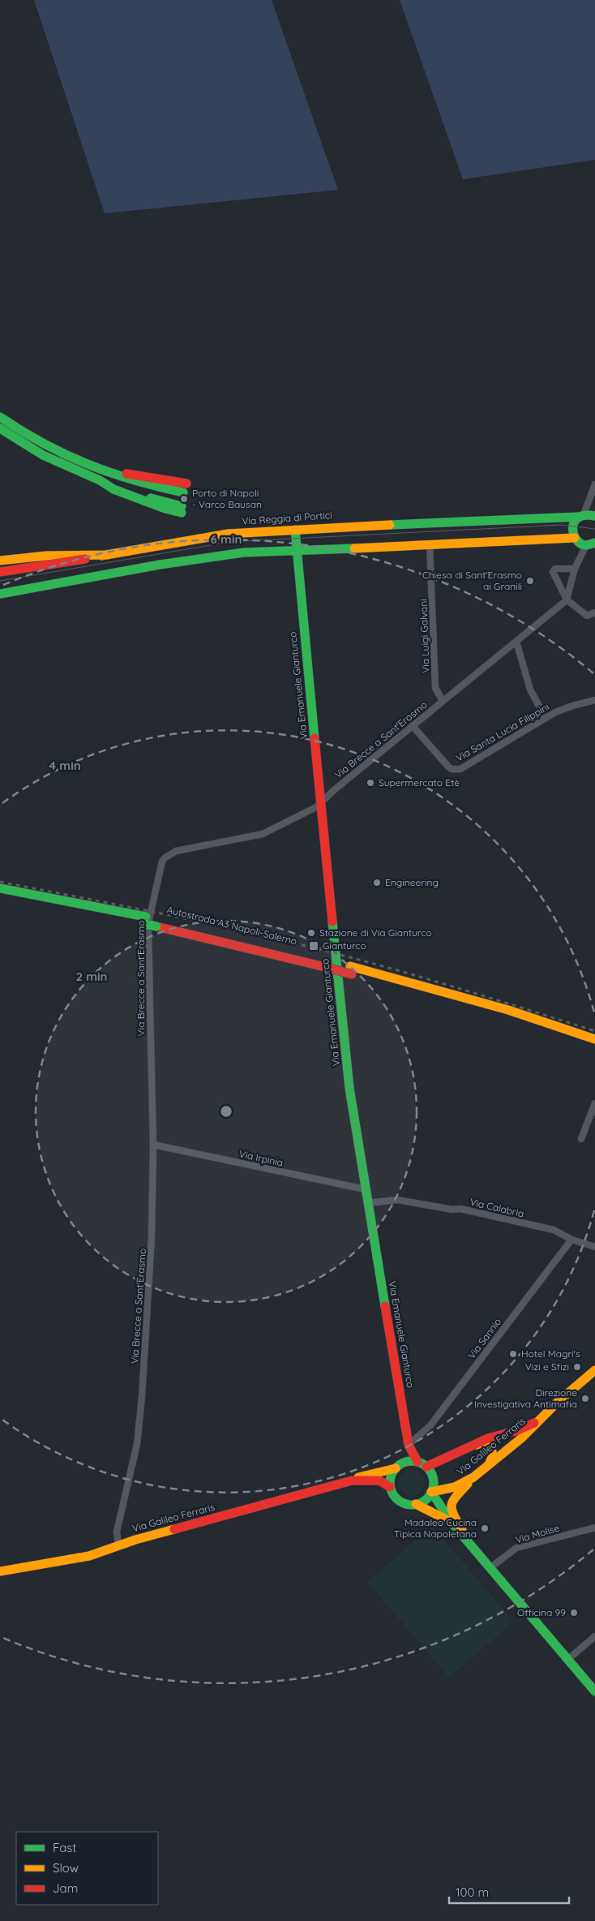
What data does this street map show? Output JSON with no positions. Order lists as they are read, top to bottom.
{
  "streets": {
    "main road": [
      "Via Reggia di Portici",
      "Via Emanuele Gianturco",
      "Autostrada A3 Napoli-Salerno",
      "Via Galileo Ferraris"
    ],
    "street": [
      "Via Luigi Galvani",
      "Via Santa Lucia Filippini",
      "Via Brecce a Sant'Erasmo",
      "Via Irpinia",
      "Via Calabria",
      "Via Sannio",
      "Via Molise"
    ]
  },
  "crossings": [
    ["Via Reggia di Portici", "Via Emanuele Gianturco"],
    ["Via Luigi Galvani", "Via Brecce a Sant'Erasmo"],
    ["Via Emanuele Gianturco", "Via Brecce a Sant'Erasmo"],
    ["Via Emanuele Gianturco", "Via Irpinia"],
    ["Via Emanuele Gianturco", "Via Calabria"],
    ["Via Emanuele Gianturco", "Via Sannio"],
    ["Via Emanuele Gianturco", "Via Galileo Ferraris"],
    ["Via Santa Lucia Filippini", "Via Brecce a Sant'Erasmo"],
    ["Via Brecce a Sant'Erasmo", "Via Irpinia"],
    ["Via Brecce a Sant'Erasmo", "Via Galileo Ferraris"],
    ["Via Calabria", "Via Sannio"]
  ],
  "places": {
    "other": [
      "Porto di Napoli - Varco Bausan",
      "Chiesa di Sant'Erasmo ai Granili",
      "Supermercato Etè",
      "Engineering",
      "Stazione di Via Gianturco",
      "Hotel Magri's",
      "Vizi e Sfizi",
      "Direzione Investigativa Antimafia",
      "Madaleo Cucina Tipica Napoletana",
      "Officina 99"
    ],
    "transit": ["Gianturco"]
  },
  "legend": ["Fast", "Slow", "Jam"],
  "scale_bar": "100 m",
  "rings": ["6 min", "4 min", "2 min"]
}
